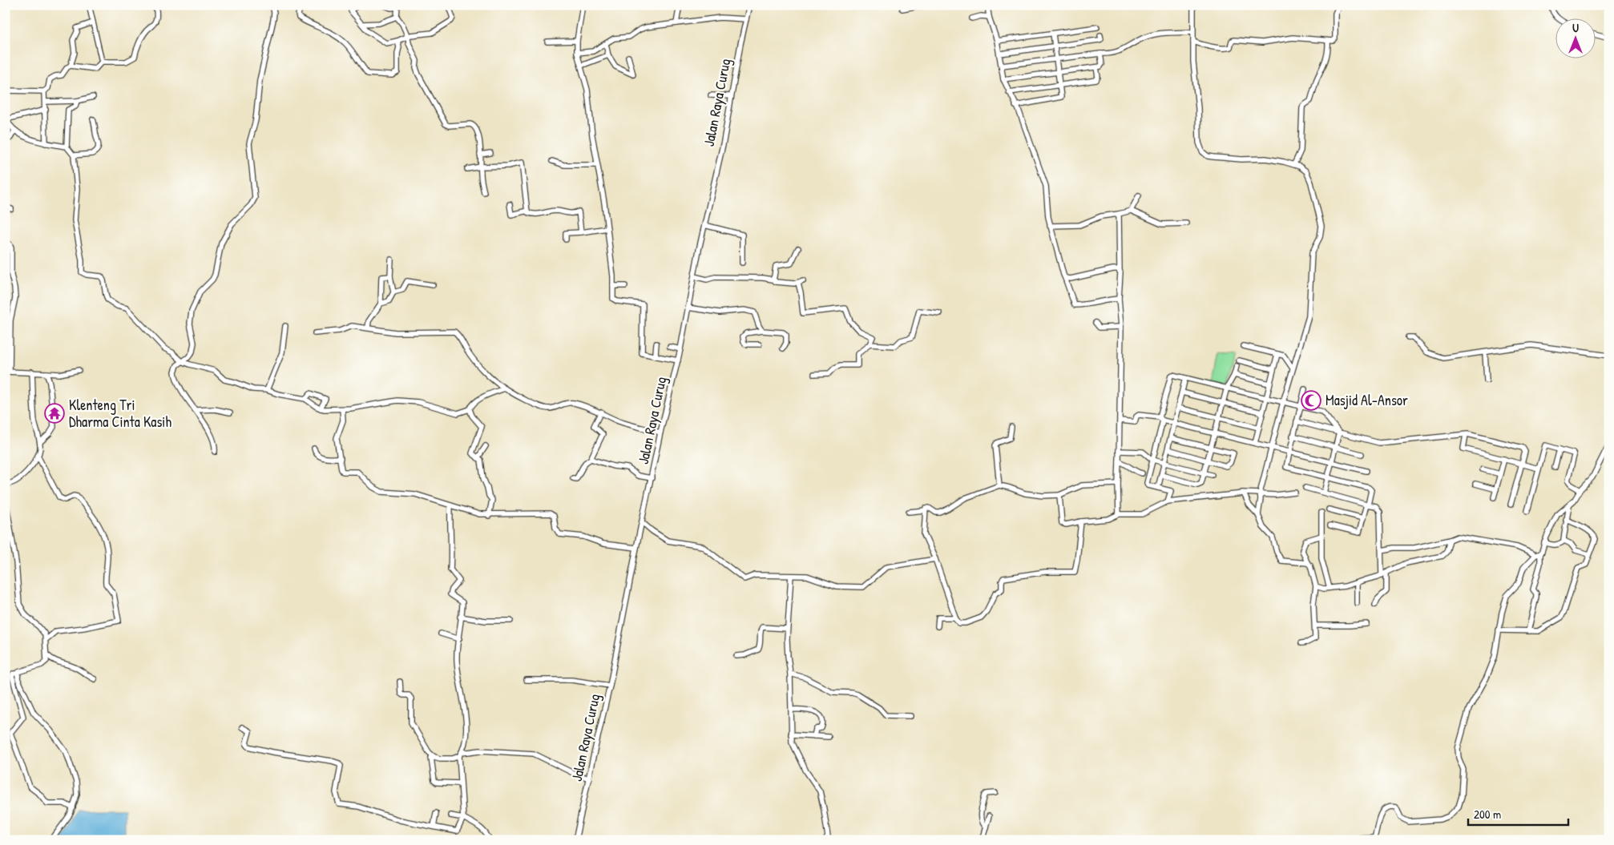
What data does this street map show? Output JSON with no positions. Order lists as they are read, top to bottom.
{
  "streets": {
    "street": ["Jalan Raya Curug"]
  },
  "places": {
    "mosque": ["Masjid Al-Ansor"],
    "temple": ["Klenteng Tri Dharma Cinta Kasih"]
  },
  "scale_bar": "200 m",
  "north": "top"
}
